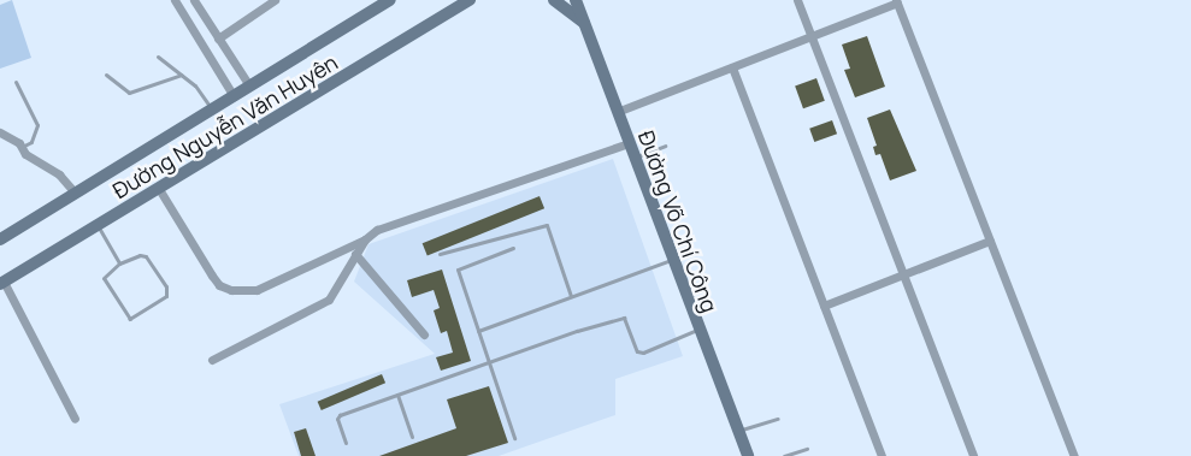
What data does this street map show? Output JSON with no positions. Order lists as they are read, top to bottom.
{
  "streets": {
    "street": ["Đường Nguyễn Văn Huyên", "Đường Võ Chí Công"]
  }
}
